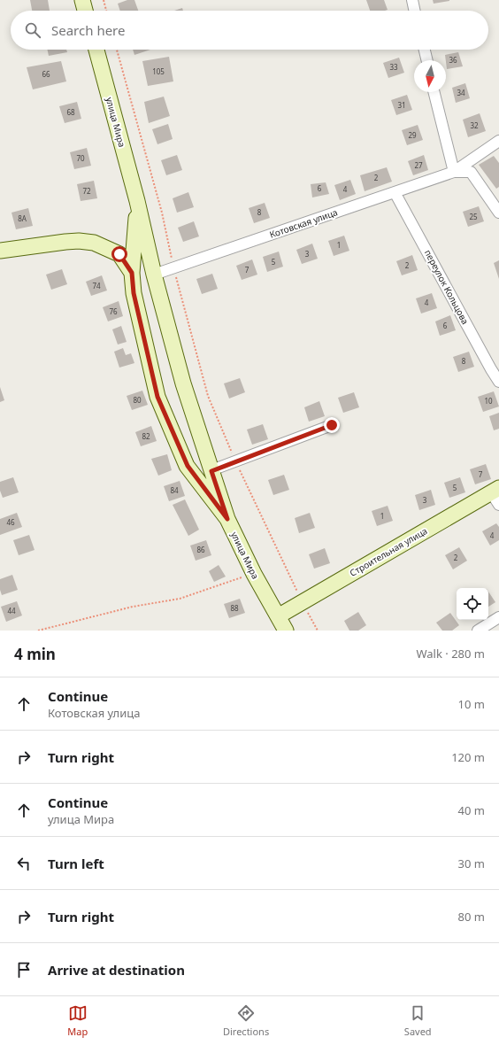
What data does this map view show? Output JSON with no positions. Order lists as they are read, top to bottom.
{
  "streets": {
    "main road": ["улица Мира", "Строительная улица"],
    "street": ["Котовская улица", "переулок Кольцова"]
  },
  "crossings": [
    ["улица Мира", "Котовская улица"],
    ["улица Мира", "Строительная улица"],
    ["Котовская улица", "переулок Кольцова"]
  ],
  "house_numbers": [
    "36",
    "33",
    "105",
    "66",
    "34",
    "31",
    "68",
    "32",
    "29",
    "70",
    "27",
    "2",
    "6",
    "4",
    "72",
    "8",
    "25",
    "8А",
    "1",
    "3",
    "5",
    "2",
    "7",
    "74",
    "4",
    "76",
    "6",
    "8",
    "80",
    "10",
    "82",
    "7",
    "5",
    "84",
    "3",
    "1",
    "46",
    "4",
    "86",
    "2",
    "88",
    "44"
  ],
  "north": "bottom",
  "page": {
    "search": "Search here",
    "heading": ["4 min", "Walk · 280 m"],
    "list": [
      ["Continue", "Котовская улица", "10 m"],
      ["Turn right", "120 m"],
      ["Continue", "улица Мира", "40 m"],
      ["Turn left", "30 m"],
      ["Turn right", "80 m"],
      "Arrive at destination"
    ],
    "nav": ["Map", "Directions", "Saved"]
  }
}
